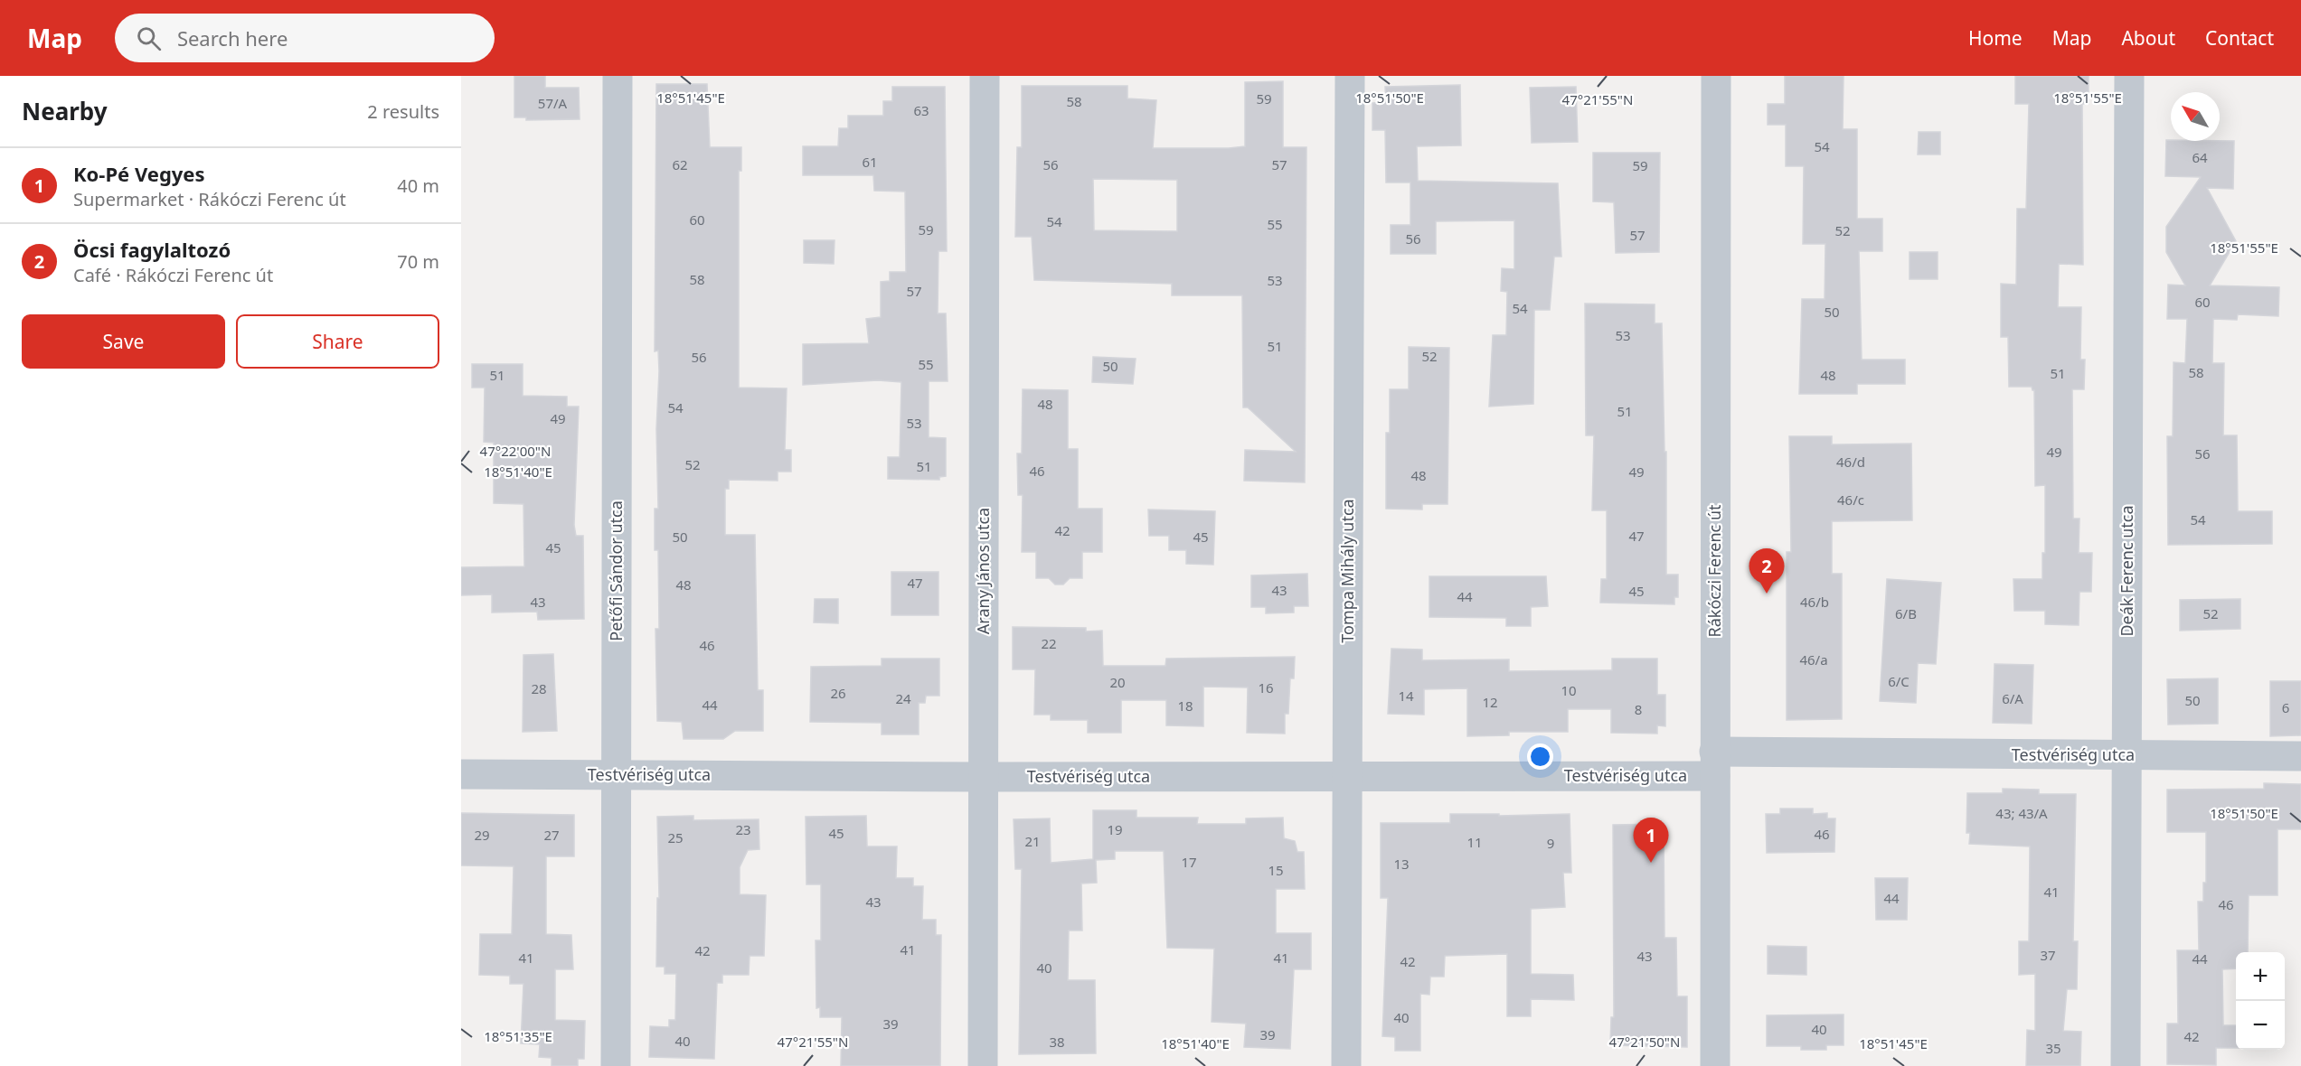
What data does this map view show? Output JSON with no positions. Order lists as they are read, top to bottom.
{
  "streets": {
    "street": [
      "Petőfi Sándor utca",
      "Arany János utca",
      "Tompa Mihály utca",
      "Rákóczi Ferenc út",
      "Deák Ferenc utca",
      "Testvériség utca"
    ]
  },
  "crossings": [
    ["Petőfi Sándor utca", "Testvériség utca"],
    ["Arany János utca", "Testvériség utca"],
    ["Tompa Mihály utca", "Testvériség utca"],
    ["Rákóczi Ferenc út", "Testvériség utca"],
    ["Deák Ferenc utca", "Testvériség utca"]
  ],
  "house_numbers": [
    "59",
    "58",
    "57/A",
    "63",
    "54",
    "64",
    "61",
    "62",
    "56",
    "57",
    "59",
    "60",
    "54",
    "55",
    "59",
    "52",
    "57",
    "56",
    "58",
    "53",
    "57",
    "60",
    "54",
    "50",
    "53",
    "51",
    "52",
    "56",
    "55",
    "50",
    "58",
    "51",
    "51",
    "48",
    "48",
    "54",
    "51",
    "49",
    "53",
    "49",
    "56",
    "46/d",
    "52",
    "51",
    "46",
    "49",
    "48",
    "46/c",
    "54",
    "42",
    "47",
    "50",
    "45",
    "45",
    "47",
    "48",
    "43",
    "45",
    "44",
    "43",
    "46/b",
    "6/B",
    "52",
    "22",
    "46",
    "46/a",
    "6/C",
    "20",
    "16",
    "28",
    "10",
    "26",
    "14",
    "24",
    "6/A",
    "50",
    "12",
    "44",
    "18",
    "6",
    "8",
    "43; 43/A",
    "23",
    "19",
    "45",
    "46",
    "29",
    "27",
    "25",
    "21",
    "11",
    "9",
    "17",
    "13",
    "15",
    "41",
    "44",
    "43",
    "46",
    "41",
    "42",
    "37",
    "43",
    "41",
    "41",
    "44",
    "42",
    "40",
    "40",
    "39",
    "40",
    "39",
    "42",
    "40",
    "38",
    "35"
  ],
  "north": "top left",
  "page": {
    "header": "Map",
    "search": "Search here",
    "nav": [
      "Home",
      "Map",
      "About",
      "Contact"
    ],
    "heading": ["Nearby", "2 results"],
    "list": [
      {
        "mark": "1",
        "name": "Ko-Pé Vegyes",
        "note": "Supermarket · Rákóczi Ferenc út",
        "value": "40 m"
      },
      {
        "mark": "2",
        "name": "Öcsi fagylaltozó",
        "note": "Café · Rákóczi Ferenc út",
        "value": "70 m"
      }
    ],
    "buttons": ["Save", "Share"],
    "pins": ["2", "1"],
    "map_buttons": ["+", "−"]
  },
  "coordinates": [
    "18°51'45\"E",
    "18°51'50\"E",
    "18°51'55\"E",
    "47°21'55\"N",
    "47°22'00\"N",
    "18°51'40\"E",
    "18°51'35\"E",
    "47°21'50\"N"
  ]
}
